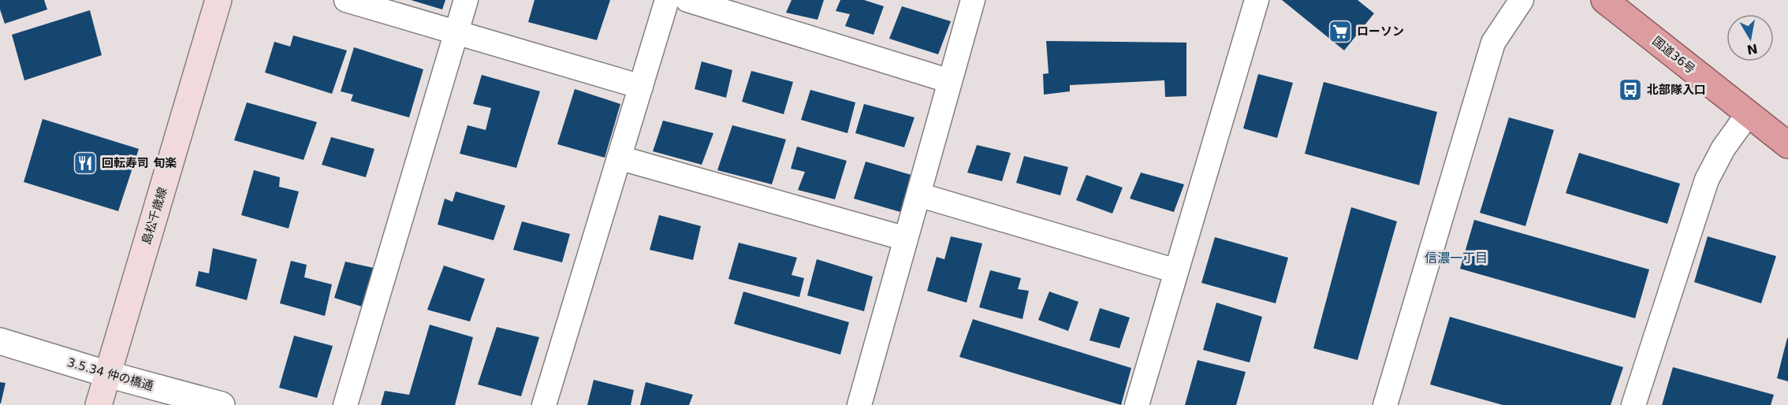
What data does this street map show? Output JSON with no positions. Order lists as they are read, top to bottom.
{
  "streets": {
    "highway": ["国道36号"],
    "main road": ["島松千歳線"],
    "street": ["3.5.34 仲の橋通"]
  },
  "crossings": [
    ["島松千歳線", "3.5.34 仲の橋通"]
  ],
  "districts": ["信濃一丁目"],
  "places": {
    "supermarket": ["ローソン"],
    "bus stop": ["北部隊入口"],
    "restaurant": ["回転寿司 旬楽"]
  },
  "north": "bottom"
}
